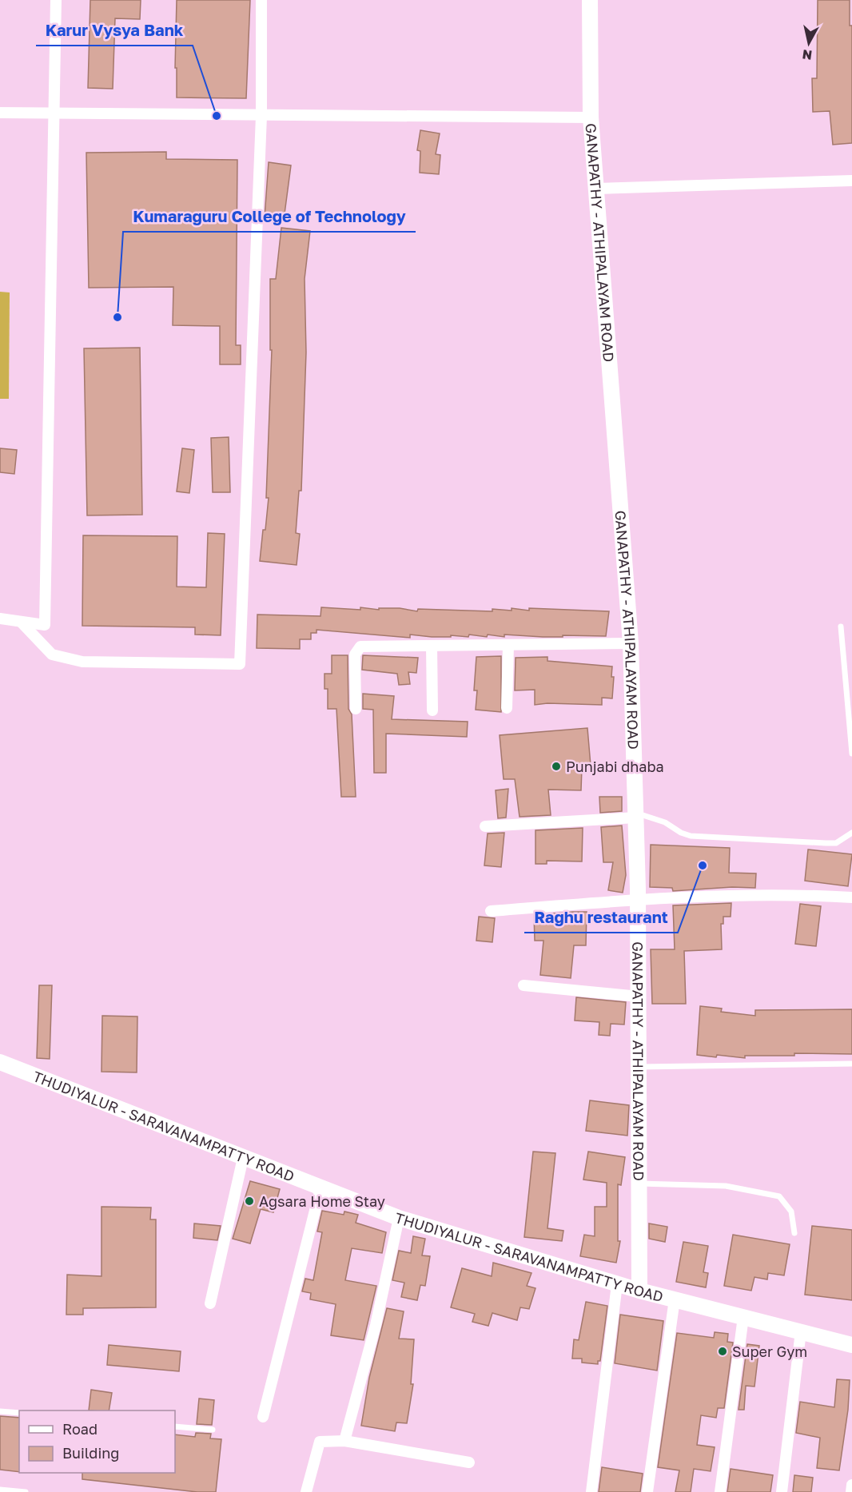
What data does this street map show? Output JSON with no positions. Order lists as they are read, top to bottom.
{
  "streets": {
    "main road": ["GANAPATHY - ATHIPALAYAM ROAD", "THUDIYALUR - SARAVANAMPATTY ROAD"]
  },
  "crossings": [
    ["GANAPATHY - ATHIPALAYAM ROAD", "THUDIYALUR - SARAVANAMPATTY ROAD"]
  ],
  "places": [
    "Karur Vysya Bank",
    "Kumaraguru College of Technology",
    "Punjabi dhaba",
    "Raghu restaurant",
    "Agsara Home Stay",
    "Super Gym"
  ],
  "legend": ["Road", "Building"],
  "north": "bottom"
}
